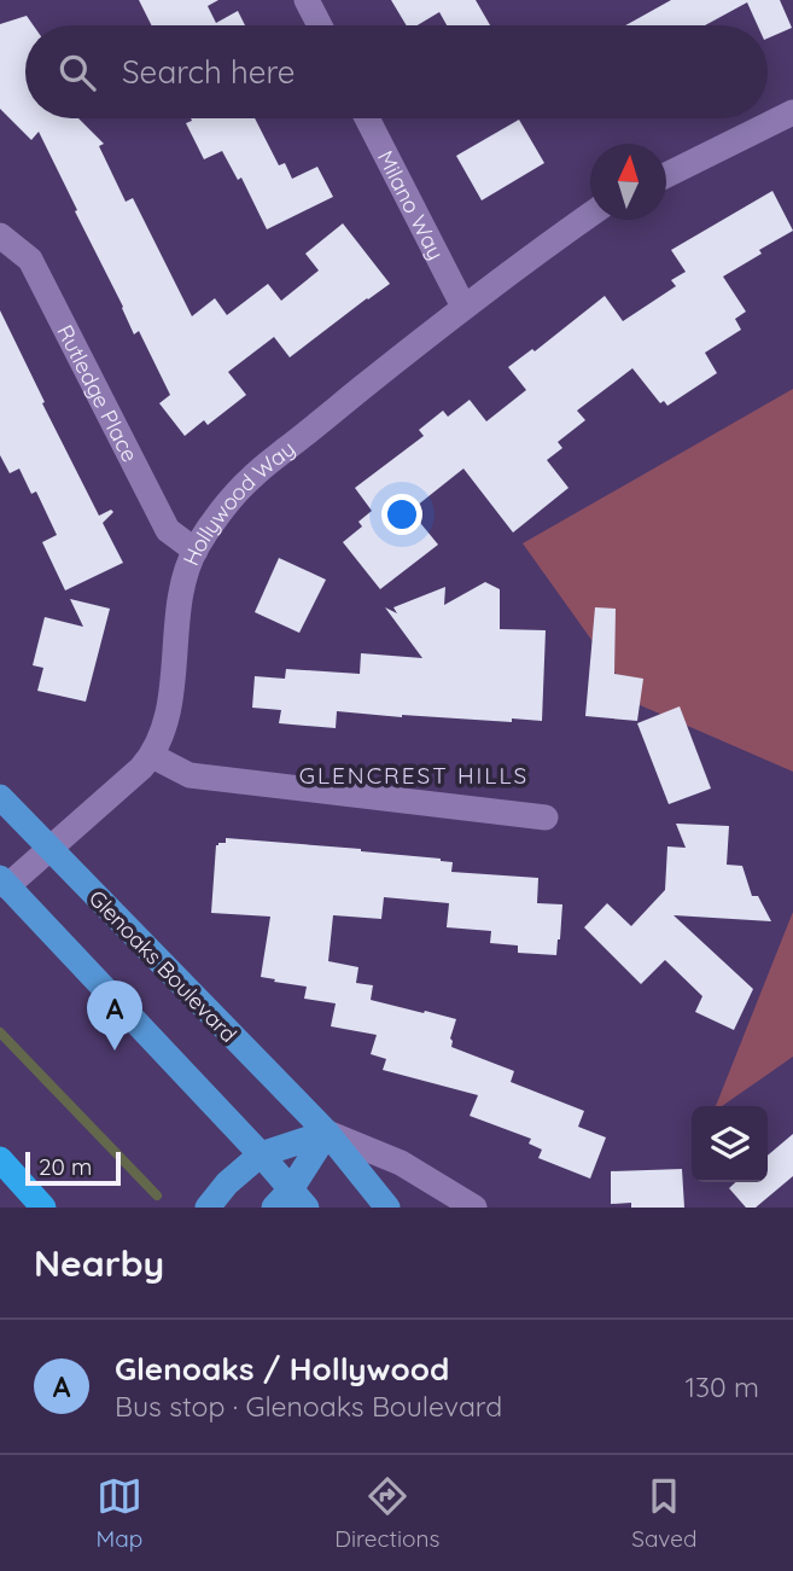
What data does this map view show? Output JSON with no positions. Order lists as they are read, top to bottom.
{
  "streets": {
    "main road": ["Glenoaks Boulevard"],
    "street": ["Milano Way", "Rutledge Place", "Hollywood Way"]
  },
  "crossings": [
    ["Milano Way", "Hollywood Way"],
    ["Rutledge Place", "Hollywood Way"],
    ["Hollywood Way", "Glenoaks Boulevard"]
  ],
  "districts": ["GLENCREST HILLS"],
  "scale_bar": "20 m",
  "north": "top",
  "page": {
    "search": "Search here",
    "pins": "A",
    "scale": "20 m",
    "heading": "Nearby",
    "list": [
      {
        "mark": "A",
        "name": "Glenoaks / Hollywood",
        "note": "Bus stop · Glenoaks Boulevard",
        "value": "130 m"
      }
    ],
    "nav": ["Map", "Directions", "Saved"]
  }
}
